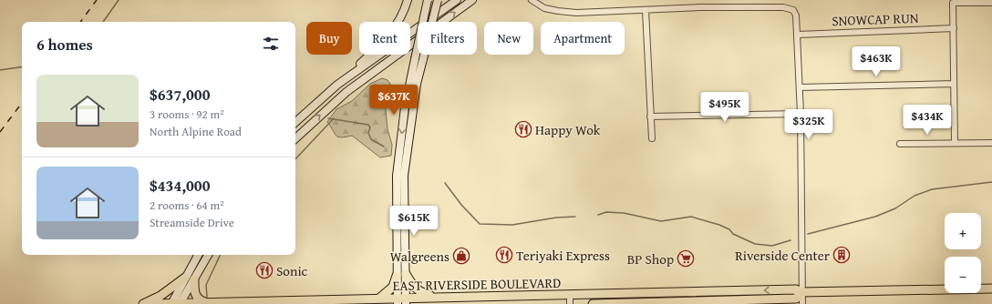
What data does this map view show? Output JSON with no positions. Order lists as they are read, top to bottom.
{
  "streets": {
    "main road": ["EAST RIVERSIDE BOULEVARD"],
    "street": ["SNOWCAP RUN"]
  },
  "places": {
    "restaurant": ["Happy Wok", "Teriyaki Express", "Sonic"],
    "building": ["Riverside Center"],
    "shop": ["Walgreens"],
    "supermarket": ["BP Shop"]
  },
  "page": {
    "chip": [
      "Buy",
      "Rent",
      "Filters",
      "New",
      "Apartment"
    ],
    "heading": "6 homes",
    "price": [
      "$463K",
      "$637K",
      "$495K",
      "$434K",
      "$325K",
      "$615K"
    ],
    "list": [
      {
        "name": "$637,000",
        "note": "3 rooms · 92 m² · North Alpine Road"
      },
      {
        "name": "$434,000",
        "note": "2 rooms · 64 m² · Streamside Drive"
      }
    ],
    "map_buttons": ["+", "−"]
  }
}
